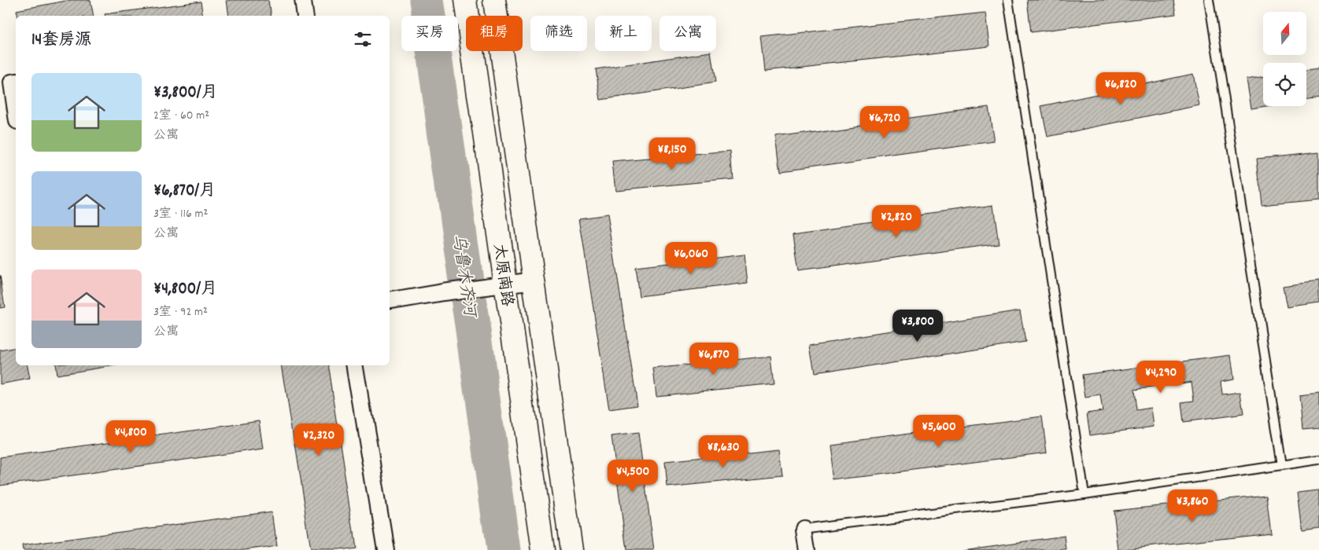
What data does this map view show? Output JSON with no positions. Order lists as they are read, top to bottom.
{
  "streets": {
    "main road": ["太原南路"]
  },
  "water": ["乌鲁木齐河"],
  "north": "top",
  "page": {
    "chip": [
      "买房",
      "租房",
      "筛选",
      "新上",
      "公寓"
    ],
    "heading": "14套房源",
    "list": [
      {
        "name": "¥3,800/月",
        "note": "2室 · 60 m² · 公寓"
      },
      {
        "name": "¥6,870/月",
        "note": "3室 · 116 m² · 公寓"
      },
      {
        "name": "¥4,800/月",
        "note": "3室 · 92 m² · 公寓"
      }
    ],
    "price": [
      "¥6,820",
      "¥6,720",
      "¥8,150",
      "¥2,820",
      "¥6,060",
      "¥3,800",
      "¥6,870",
      "¥4,290",
      "¥5,600",
      "¥4,800",
      "¥2,320",
      "¥8,630",
      "¥4,500",
      "¥3,860"
    ]
  }
}
